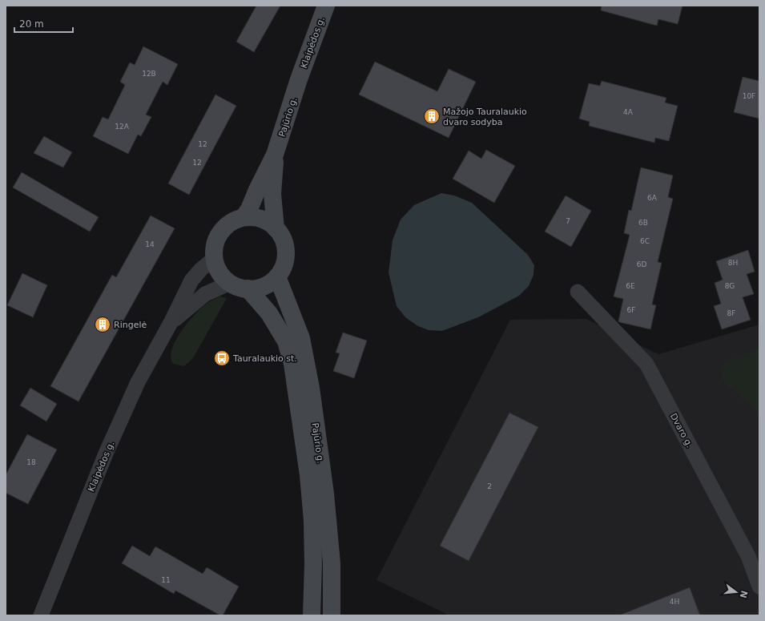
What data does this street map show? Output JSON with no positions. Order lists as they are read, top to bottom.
{
  "streets": {
    "main road": ["Klaipėdos g.", "Pajūrio g."],
    "street": ["Dvaro g."]
  },
  "crossings": [
    ["Klaipėdos g.", "Pajūrio g."]
  ],
  "places": {
    "building": ["Mažojo Tauralaukio dvaro sodyba", "Ringelė"],
    "bus stop": ["Tauralaukio st."]
  },
  "house_numbers": [
    "12B",
    "10F",
    "4A",
    "12A",
    "12",
    "12",
    "6A",
    "7",
    "6B",
    "6C",
    "14",
    "8H",
    "6D",
    "6E",
    "8G",
    "6F",
    "8F",
    "18",
    "2",
    "11",
    "4H"
  ],
  "scale_bar": "20 m",
  "north": "right"
}
